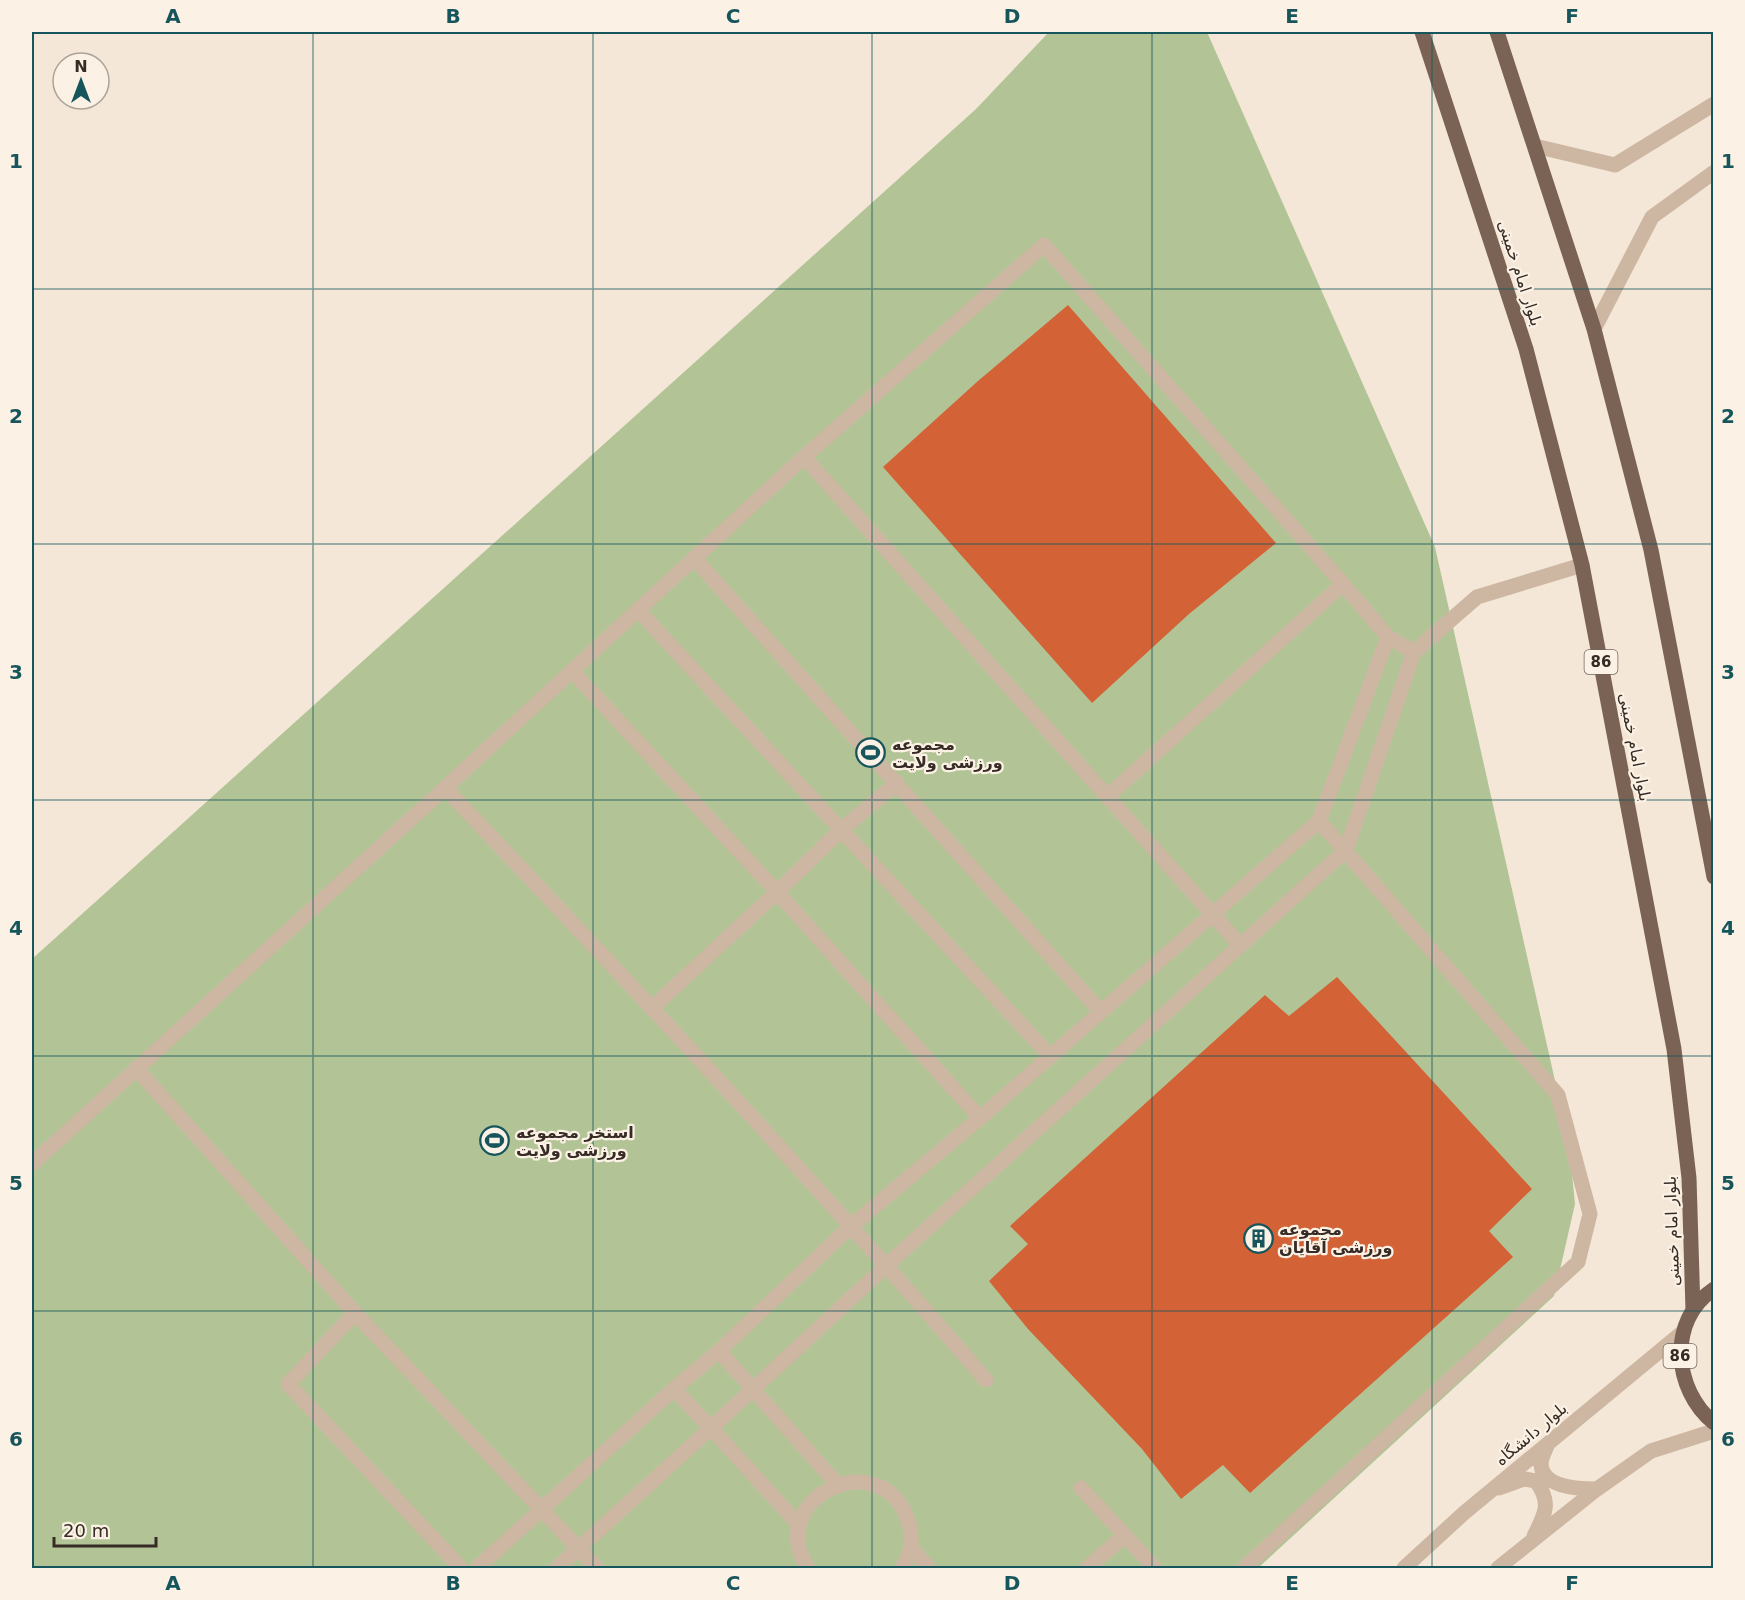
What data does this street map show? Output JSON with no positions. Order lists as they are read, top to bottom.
{
  "streets": {
    "main road": ["بلوار امام خمینی", "86"],
    "street": ["بلوار دانشگاه"]
  },
  "crossings": [
    ["بلوار امام خمینی", "86"],
    ["86", "بلوار دانشگاه"]
  ],
  "places": {
    "sports": ["مجموعه ورزشی ولایت", "استخر مجموعه ورزشی ولایت"],
    "building": ["مجموعه ورزشی آقایان"]
  },
  "scale_bar": "20 m",
  "north": "top",
  "grid": {
    "columns": [
      "A",
      "B",
      "C",
      "D",
      "E",
      "F"
    ],
    "rows": [
      "1",
      "2",
      "3",
      "4",
      "5",
      "6"
    ]
  }
}
